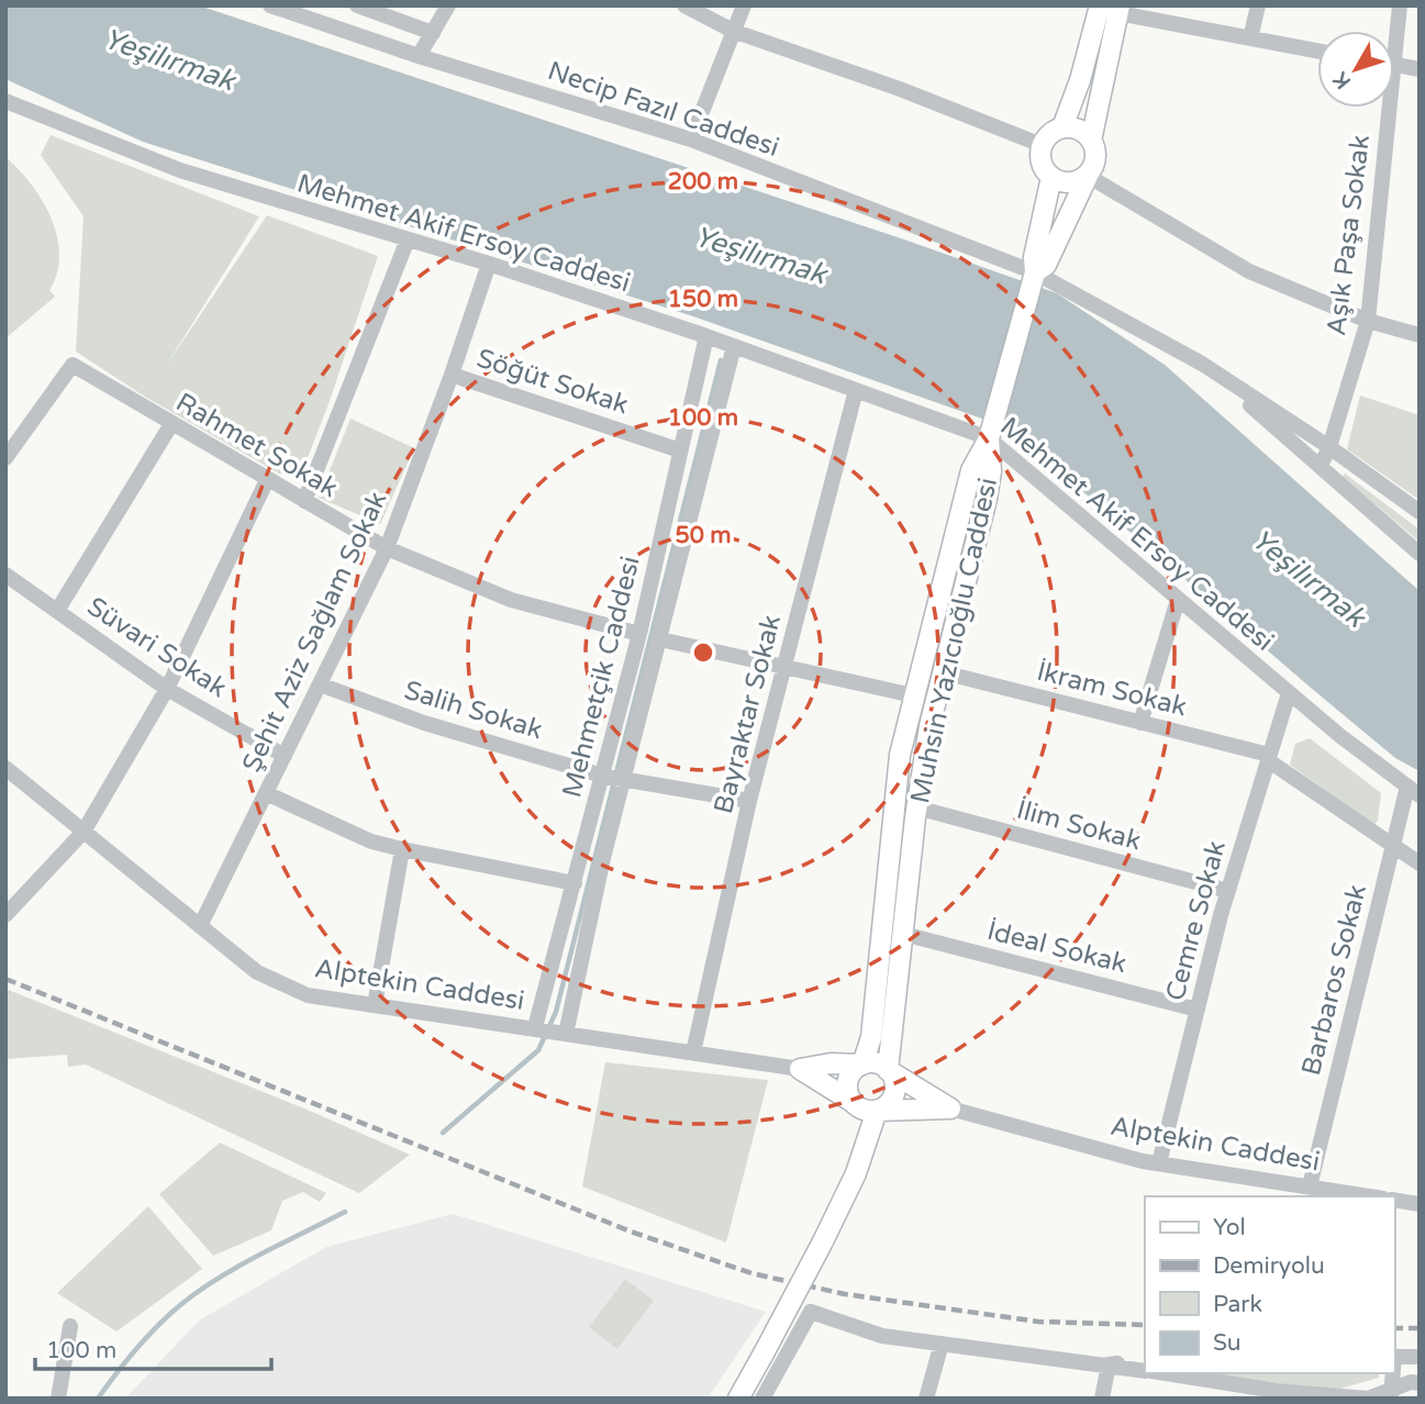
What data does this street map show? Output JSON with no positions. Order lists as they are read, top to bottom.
{
  "streets": {
    "main road": ["Muhsin Yazıcıoğlu Caddesi"],
    "street": [
      "Necip Fazıl Caddesi",
      "Mehmet Akif Ersoy Caddesi",
      "Aşık Paşa Sokak",
      "Söğüt Sokak",
      "Rahmet Sokak",
      "Şehit Aziz Sağlam Sokak",
      "Süvari Sokak",
      "Mehmetçik Caddesi",
      "İkram Sokak",
      "Salih Sokak",
      "Bayraktar Sokak",
      "İlim Sokak",
      "Cemre Sokak",
      "İdeal Sokak",
      "Barbaros Sokak",
      "Alptekin Caddesi"
    ]
  },
  "crossings": [
    ["Mehmet Akif Ersoy Caddesi", "Şehit Aziz Sağlam Sokak"],
    ["Mehmet Akif Ersoy Caddesi", "Muhsin Yazıcıoğlu Caddesi"],
    ["Mehmet Akif Ersoy Caddesi", "Mehmetçik Caddesi"],
    ["Mehmet Akif Ersoy Caddesi", "Bayraktar Sokak"],
    ["Mehmet Akif Ersoy Caddesi", "Cemre Sokak"],
    ["Mehmet Akif Ersoy Caddesi", "Barbaros Sokak"],
    ["Söğüt Sokak", "Şehit Aziz Sağlam Sokak"],
    ["Söğüt Sokak", "Mehmetçik Caddesi"],
    ["Rahmet Sokak", "Şehit Aziz Sağlam Sokak"],
    ["Rahmet Sokak", "Mehmetçik Caddesi"],
    ["Şehit Aziz Sağlam Sokak", "Süvari Sokak"],
    ["Şehit Aziz Sağlam Sokak", "Salih Sokak"],
    ["Şehit Aziz Sağlam Sokak", "Alptekin Caddesi"],
    ["Muhsin Yazıcıoğlu Caddesi", "İkram Sokak"],
    ["Muhsin Yazıcıoğlu Caddesi", "İlim Sokak"],
    ["Muhsin Yazıcıoğlu Caddesi", "İdeal Sokak"],
    ["Mehmetçik Caddesi", "Salih Sokak"],
    ["Mehmetçik Caddesi", "Alptekin Caddesi"],
    ["İkram Sokak", "Cemre Sokak"],
    ["Salih Sokak", "Bayraktar Sokak"],
    ["Bayraktar Sokak", "Alptekin Caddesi"],
    ["İlim Sokak", "Cemre Sokak"],
    ["Cemre Sokak", "İdeal Sokak"],
    ["Cemre Sokak", "Alptekin Caddesi"],
    ["Barbaros Sokak", "Alptekin Caddesi"]
  ],
  "water": ["Yeşilırmak"],
  "legend": [
    "Yol",
    "Demiryolu",
    "Park",
    "Su"
  ],
  "scale_bar": "100 m",
  "north": "bottom left",
  "rings": [
    "200 m",
    "150 m",
    "100 m",
    "50 m"
  ]
}
